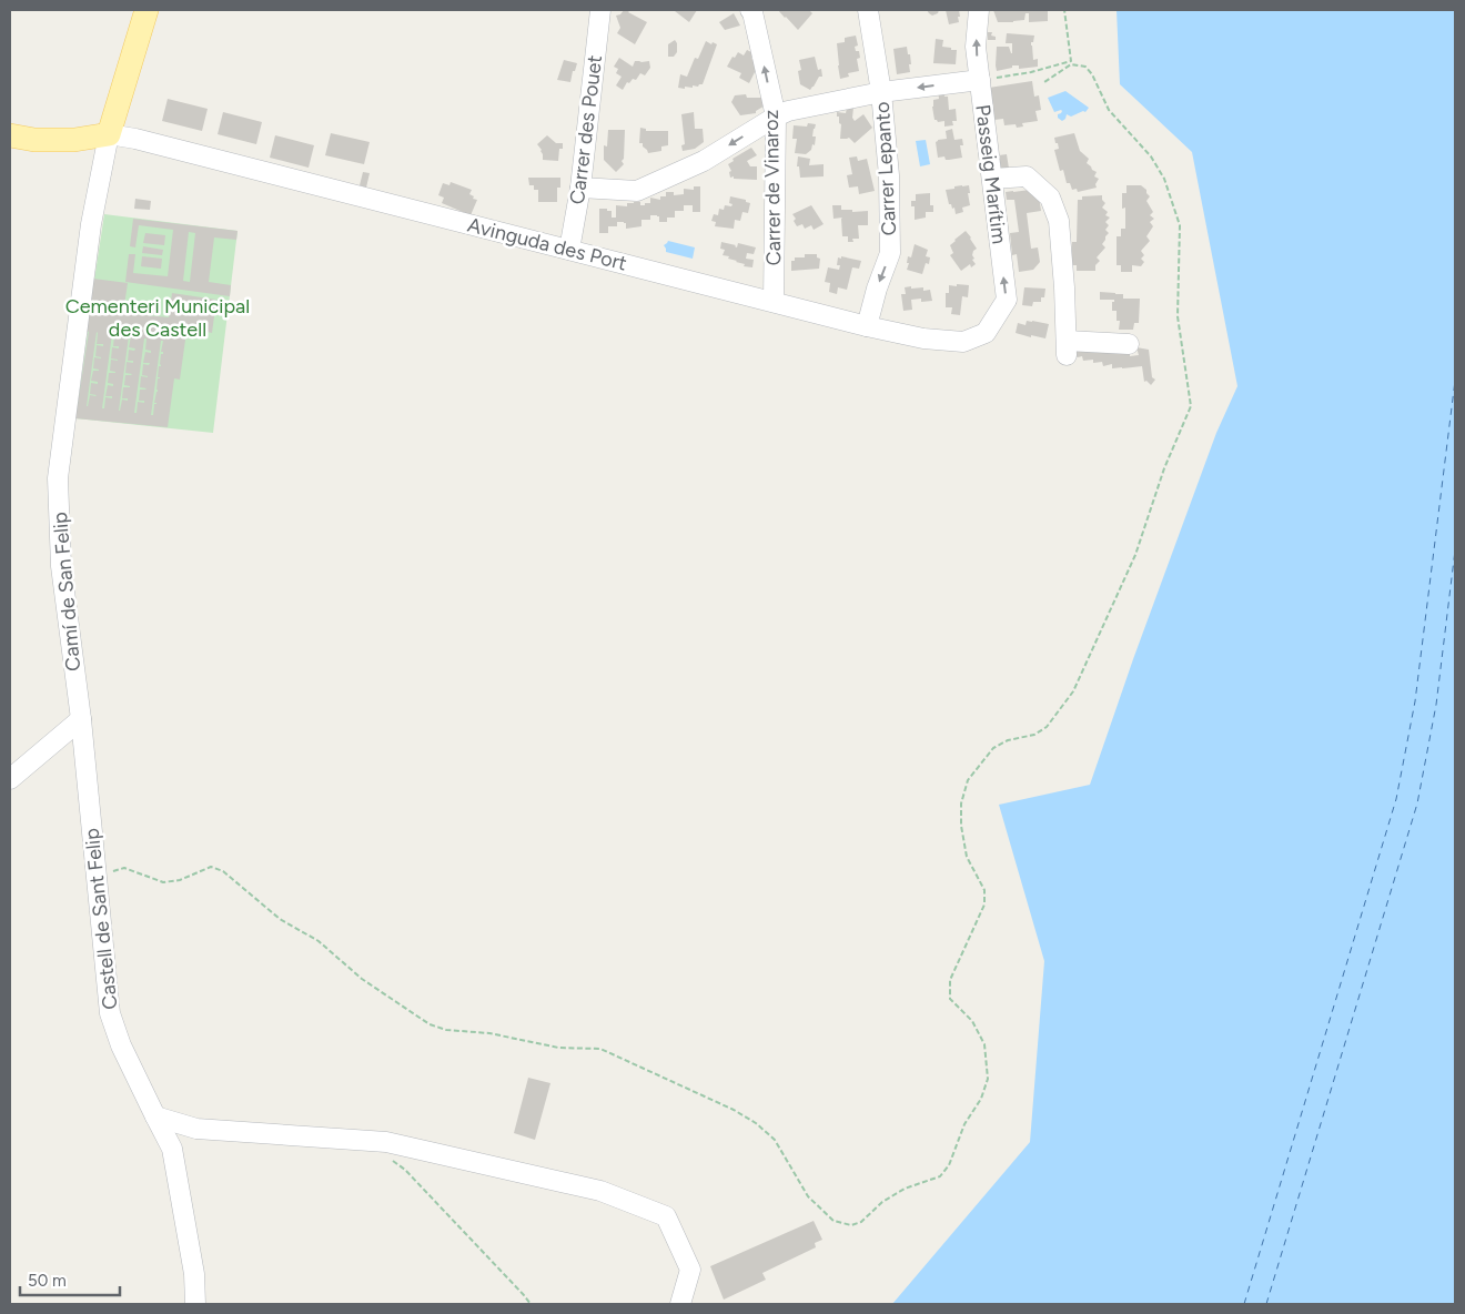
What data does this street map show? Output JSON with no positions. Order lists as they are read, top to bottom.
{
  "streets": {
    "street": [
      "Carrer des Pouet",
      "Carrer Lepanto",
      "Passeig Marítim",
      "Carrer de Vinaroz",
      "Avinguda des Port",
      "Camí de San Felip",
      "Castell de Sant Felip"
    ]
  },
  "crossings": [
    ["Carrer des Pouet", "Avinguda des Port"],
    ["Carrer Lepanto", "Avinguda des Port"],
    ["Passeig Marítim", "Avinguda des Port"],
    ["Carrer de Vinaroz", "Avinguda des Port"],
    ["Avinguda des Port", "Camí de San Felip"],
    ["Camí de San Felip", "Castell de Sant Felip"]
  ],
  "one_way": ["Carrer Lepanto", "Passeig Marítim", "Carrer de Vinaroz"],
  "parks": ["Cementeri Municipal des Castell"],
  "scale_bar": "50 m"
}
